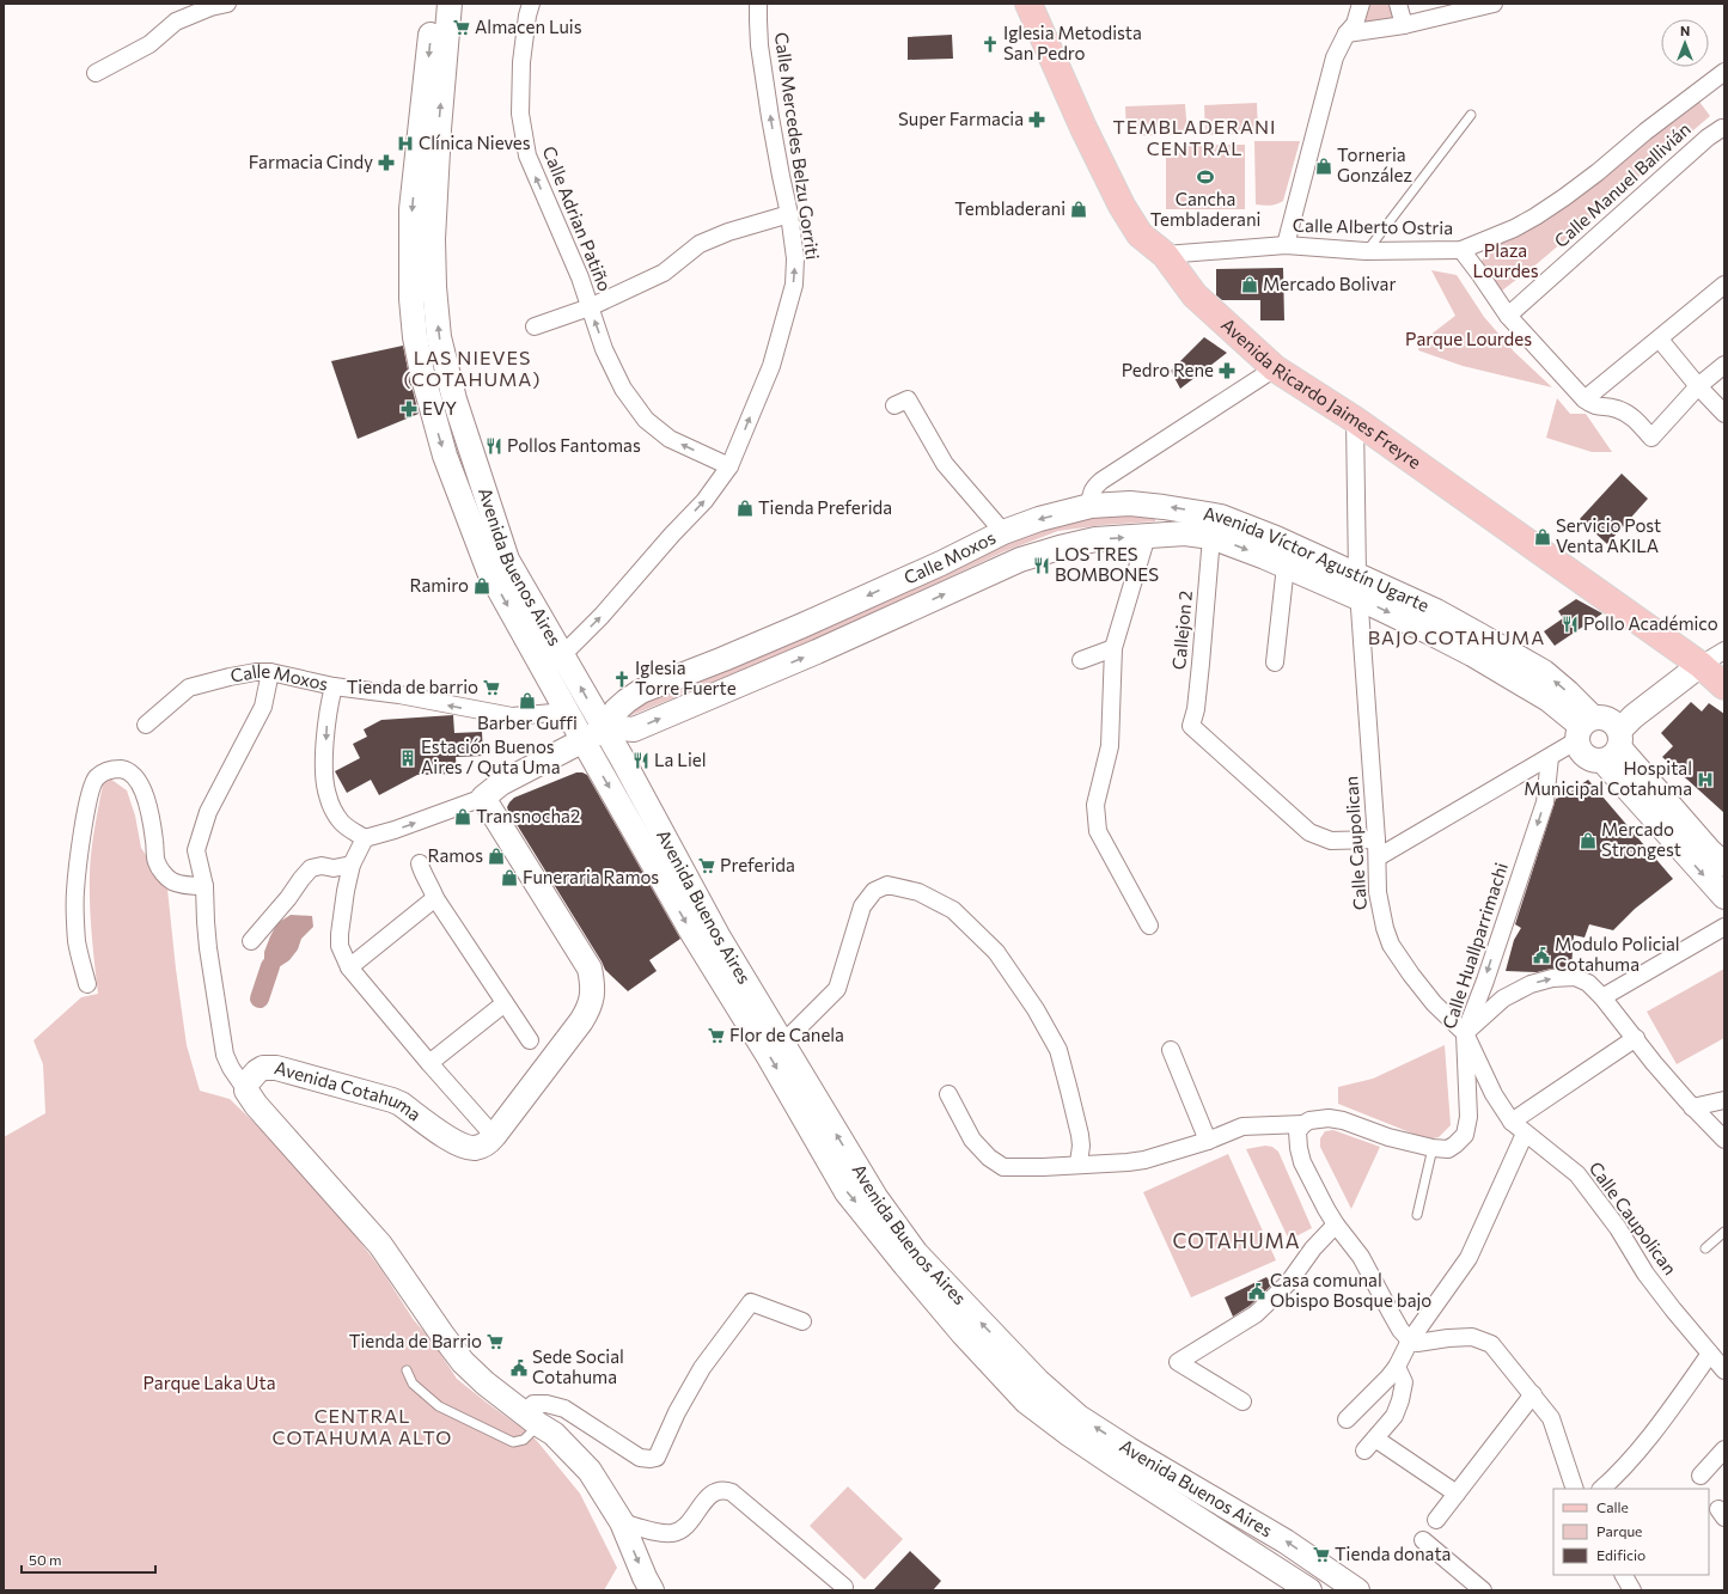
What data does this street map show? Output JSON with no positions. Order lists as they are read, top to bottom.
{
  "streets": {
    "main road": [
      "Avenida Ricardo Jaimes Freyre",
      "Calle Moxos",
      "Avenida Víctor Agustín Ugarte",
      "Avenida Buenos Aires",
      "Avenida Cotahuma"
    ],
    "street": [
      "Calle Mercedes Belzu Gorriti",
      "Calle Manuel Ballivián",
      "Calle Adrian Patiño",
      "Calle Alberto Ostria",
      "Callejon 2",
      "Calle Caupolican",
      "Calle Huallparrimachi"
    ]
  },
  "crossings": [
    ["Calle Mercedes Belzu Gorriti", "Calle Adrian Patiño"],
    ["Calle Mercedes Belzu Gorriti", "Avenida Buenos Aires"],
    ["Calle Alberto Ostria", "Avenida Ricardo Jaimes Freyre"],
    ["Avenida Ricardo Jaimes Freyre", "Calle Caupolican"],
    ["Calle Moxos", "Avenida Víctor Agustín Ugarte"],
    ["Calle Moxos", "Avenida Buenos Aires"],
    ["Avenida Víctor Agustín Ugarte", "Callejon 2"],
    ["Avenida Víctor Agustín Ugarte", "Calle Caupolican"],
    ["Callejon 2", "Calle Caupolican"],
    ["Calle Caupolican", "Calle Huallparrimachi"]
  ],
  "one_way": ["Calle Mercedes Belzu Gorriti", "Calle Adrian Patiño"],
  "districts": [
    "TEMBLADERANI CENTRAL",
    "LAS NIEVES (COTAHUMA)",
    "BAJO COTAHUMA",
    "COTAHUMA",
    "CENTRAL COTAHUMA ALTO"
  ],
  "parks": ["Plaza Lourdes", "Parque Lourdes", "Parque Laka Uta"],
  "places": {
    "supermarket": [
      "Almacen Luis",
      "Tienda de barrio",
      "Preferida",
      "Flor de Canela",
      "Tienda de Barrio",
      "Tienda donata"
    ],
    "church": ["Iglesia Metodista San Pedro", "Iglesia Torre Fuerte"],
    "pharmacy": [
      "Super Farmacia",
      "Farmacia Cindy",
      "Pedro Rene",
      "EVY"
    ],
    "hospital": ["Clínica Nieves", "Hospital Municipal Cotahuma"],
    "shop": [
      "Torneria González",
      "Tembladerani",
      "Mercado Bolivar",
      "Tienda Preferida",
      "Servicio Post Venta AKILA",
      "Ramiro",
      "Barber Guffi",
      "Transnocha2",
      "Mercado Strongest",
      "Ramos",
      "Funeraria Ramos"
    ],
    "sports": ["Cancha Tembladerani"],
    "restaurant": [
      "Pollos Fantomas",
      "LOS TRES BOMBONES",
      "Pollo Académico",
      "La Liel"
    ],
    "building": ["Estación Buenos Aires / Quta Uma"],
    "public building": ["Modulo Policial Cotahuma", "Casa comunal Obispo Bosque bajo", "Sede Social Cotahuma"]
  },
  "legend": ["Calle", "Parque", "Edificio"],
  "scale_bar": "50 m",
  "north": "top"
}
